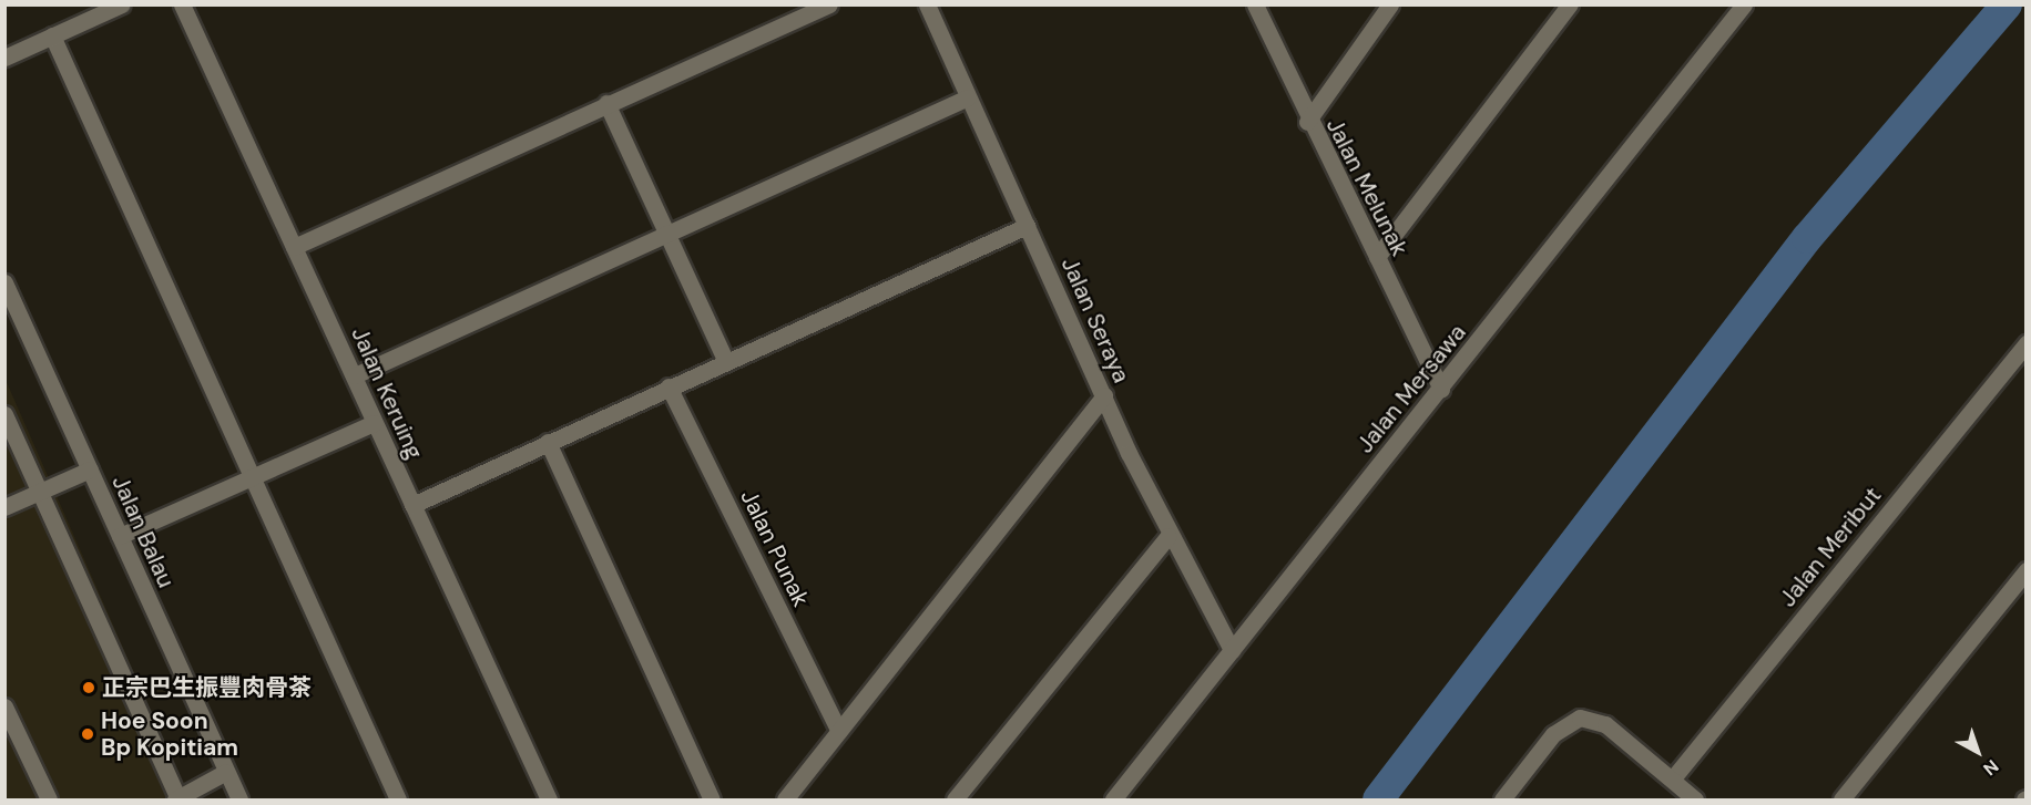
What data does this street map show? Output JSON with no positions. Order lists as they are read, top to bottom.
{
  "streets": {
    "street": [
      "Jalan Melunak",
      "Jalan Seraya",
      "Jalan Mersawa",
      "Jalan Keruing",
      "Jalan Balau",
      "Jalan Meribut",
      "Jalan Punak"
    ]
  },
  "crossings": [
    ["Jalan Melunak", "Jalan Mersawa"],
    ["Jalan Seraya", "Jalan Mersawa"]
  ],
  "places": ["正宗巴生振豐肉骨茶", "Hoe Soon Bp Kopitiam"],
  "north": "bottom right"
}
